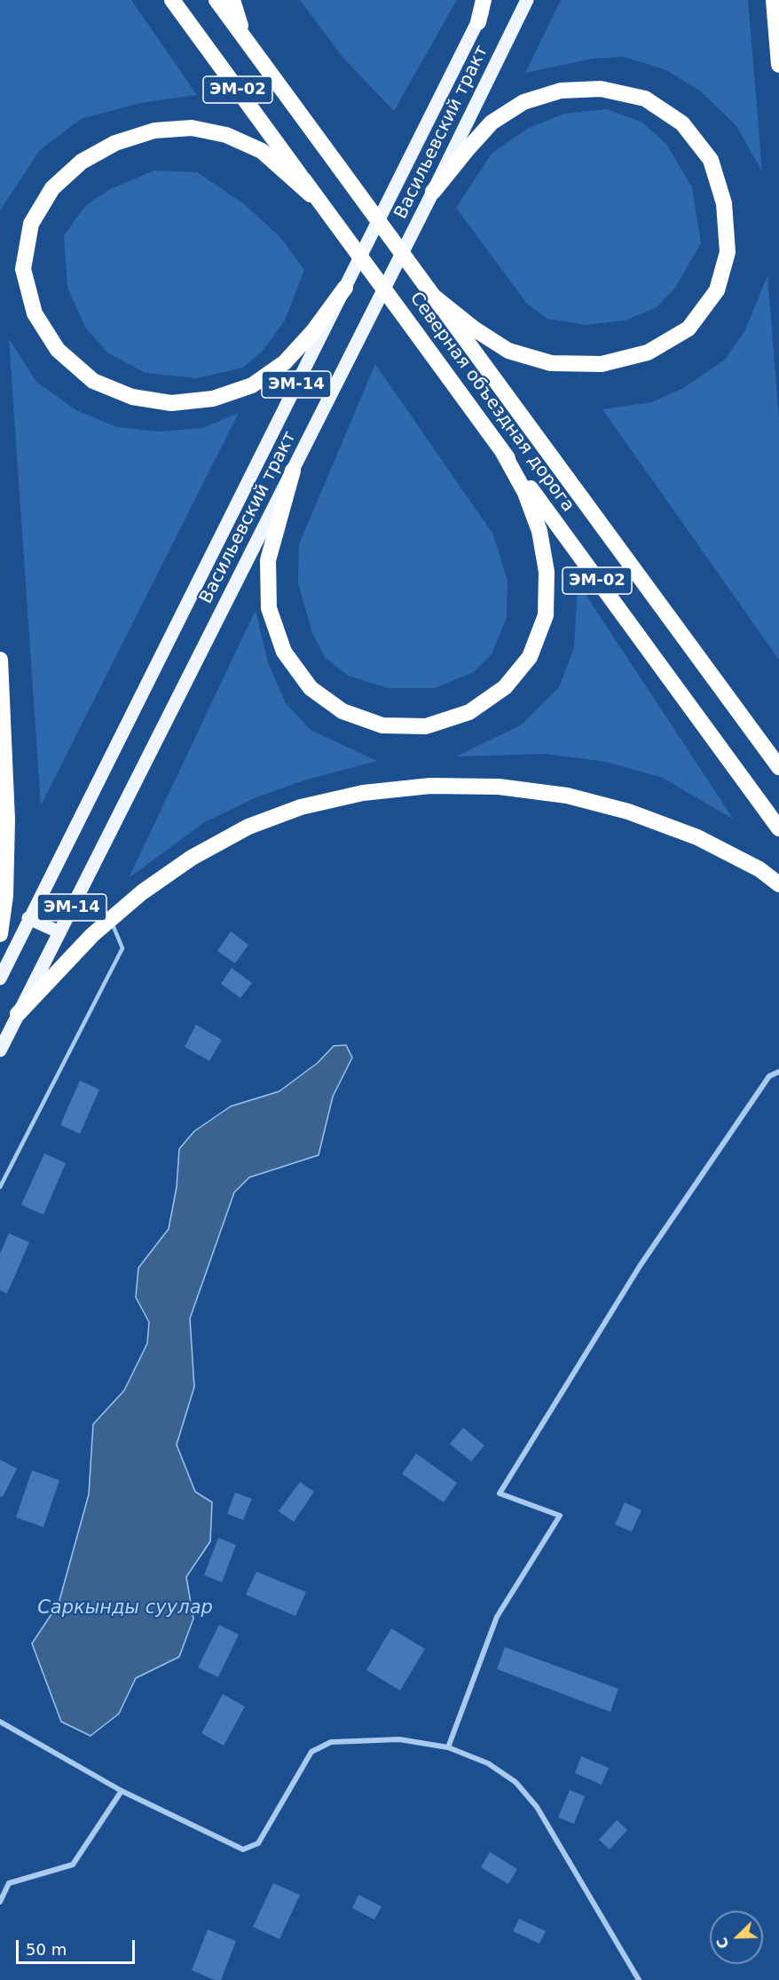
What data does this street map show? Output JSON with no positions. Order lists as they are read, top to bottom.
{
  "streets": {
    "highway": ["ЭМ-02", "Северная объездная дорога"],
    "main road": ["Васильевский тракт", "ЭМ-14"]
  },
  "water": ["Саркынды суулар"],
  "scale_bar": "50 m",
  "north": "bottom left"
}
